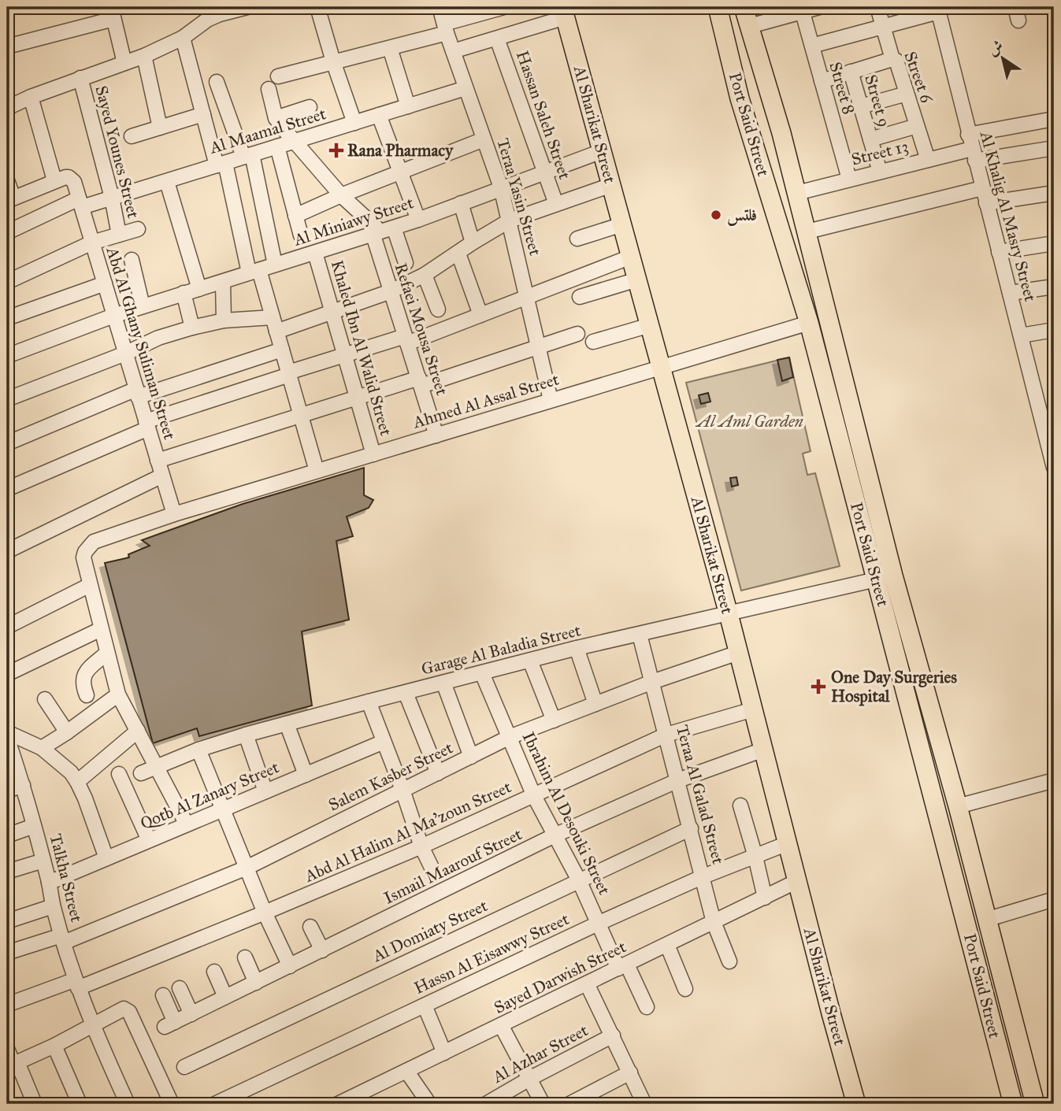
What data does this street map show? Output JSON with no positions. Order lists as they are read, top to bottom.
{
  "streets": {
    "main road": ["Al Sharikat Street", "Port Said Street"],
    "street": [
      "Street 6",
      "Street 8",
      "Street 9",
      "Hassan Saleh Street",
      "Al Maamal Street",
      "Sayed Younes Street",
      "Street 13",
      "Teraa Yasin Street",
      "Al Khalig Al Masry Street",
      "Al Miniawy Street",
      "Refaei Mousa Street",
      "Abd Al Ghany Suliman Street",
      "Khaled Ibn Al Walid Street",
      "Ahmed Al Assal Street",
      "Garage Al Baladia Street",
      "Salem Kasber Street",
      "Teraa Al Galad Street",
      "Qotb Al Zanary Street",
      "Ibrahim Al Desouki Street",
      "Abd Al Halim Al Ma'zoun Street",
      "Ismail Maarouf Street",
      "Talkha Street",
      "Al Domiaty Street",
      "Hassn Al Eisawwy Street",
      "Sayed Darwish Street",
      "Al Azhar Street"
    ]
  },
  "crossings": [
    ["Street 6", "Street 13"],
    ["Street 8", "Street 13"],
    ["Street 9", "Street 13"],
    ["Hassan Saleh Street", "Al Miniawy Street"],
    ["Al Sharikat Street", "Al Miniawy Street"],
    ["Al Sharikat Street", "Ahmed Al Assal Street"],
    ["Al Sharikat Street", "Garage Al Baladia Street"],
    ["Al Sharikat Street", "Salem Kasber Street"],
    ["Al Sharikat Street", "Abd Al Halim Al Ma'zoun Street"],
    ["Al Sharikat Street", "Ismail Maarouf Street"],
    ["Al Sharikat Street", "Hassn Al Eisawwy Street"],
    ["Al Sharikat Street", "Sayed Darwish Street"],
    ["Port Said Street", "Street 13"],
    ["Port Said Street", "Ahmed Al Assal Street"],
    ["Port Said Street", "Garage Al Baladia Street"],
    ["Al Maamal Street", "Sayed Younes Street"],
    ["Al Maamal Street", "Teraa Yasin Street"],
    ["Al Maamal Street", "Abd Al Ghany Suliman Street"],
    ["Street 13", "Al Khalig Al Masry Street"],
    ["Teraa Yasin Street", "Al Miniawy Street"],
    ["Teraa Yasin Street", "Ahmed Al Assal Street"],
    ["Al Miniawy Street", "Refaei Mousa Street"],
    ["Al Miniawy Street", "Abd Al Ghany Suliman Street"],
    ["Al Miniawy Street", "Khaled Ibn Al Walid Street"],
    ["Refaei Mousa Street", "Ahmed Al Assal Street"],
    ["Abd Al Ghany Suliman Street", "Ahmed Al Assal Street"],
    ["Khaled Ibn Al Walid Street", "Ahmed Al Assal Street"],
    ["Ahmed Al Assal Street", "Garage Al Baladia Street"],
    ["Ahmed Al Assal Street", "Qotb Al Zanary Street"],
    ["Garage Al Baladia Street", "Teraa Al Galad Street"],
    ["Garage Al Baladia Street", "Ibrahim Al Desouki Street"],
    ["Salem Kasber Street", "Teraa Al Galad Street"],
    ["Salem Kasber Street", "Ibrahim Al Desouki Street"],
    ["Salem Kasber Street", "Talkha Street"],
    ["Teraa Al Galad Street", "Abd Al Halim Al Ma'zoun Street"],
    ["Teraa Al Galad Street", "Ismail Maarouf Street"],
    ["Teraa Al Galad Street", "Al Domiaty Street"],
    ["Teraa Al Galad Street", "Hassn Al Eisawwy Street"],
    ["Teraa Al Galad Street", "Sayed Darwish Street"],
    ["Qotb Al Zanary Street", "Talkha Street"],
    ["Ibrahim Al Desouki Street", "Abd Al Halim Al Ma'zoun Street"],
    ["Ibrahim Al Desouki Street", "Ismail Maarouf Street"],
    ["Ibrahim Al Desouki Street", "Al Domiaty Street"],
    ["Ibrahim Al Desouki Street", "Hassn Al Eisawwy Street"],
    ["Ibrahim Al Desouki Street", "Sayed Darwish Street"],
    ["Abd Al Halim Al Ma'zoun Street", "Talkha Street"]
  ],
  "parks": ["Al Aml Garden"],
  "places": {
    "health": ["Rana Pharmacy", "One Day Surgeries Hospital"],
    "other": ["فلتس"]
  },
  "north": "top left"
}
